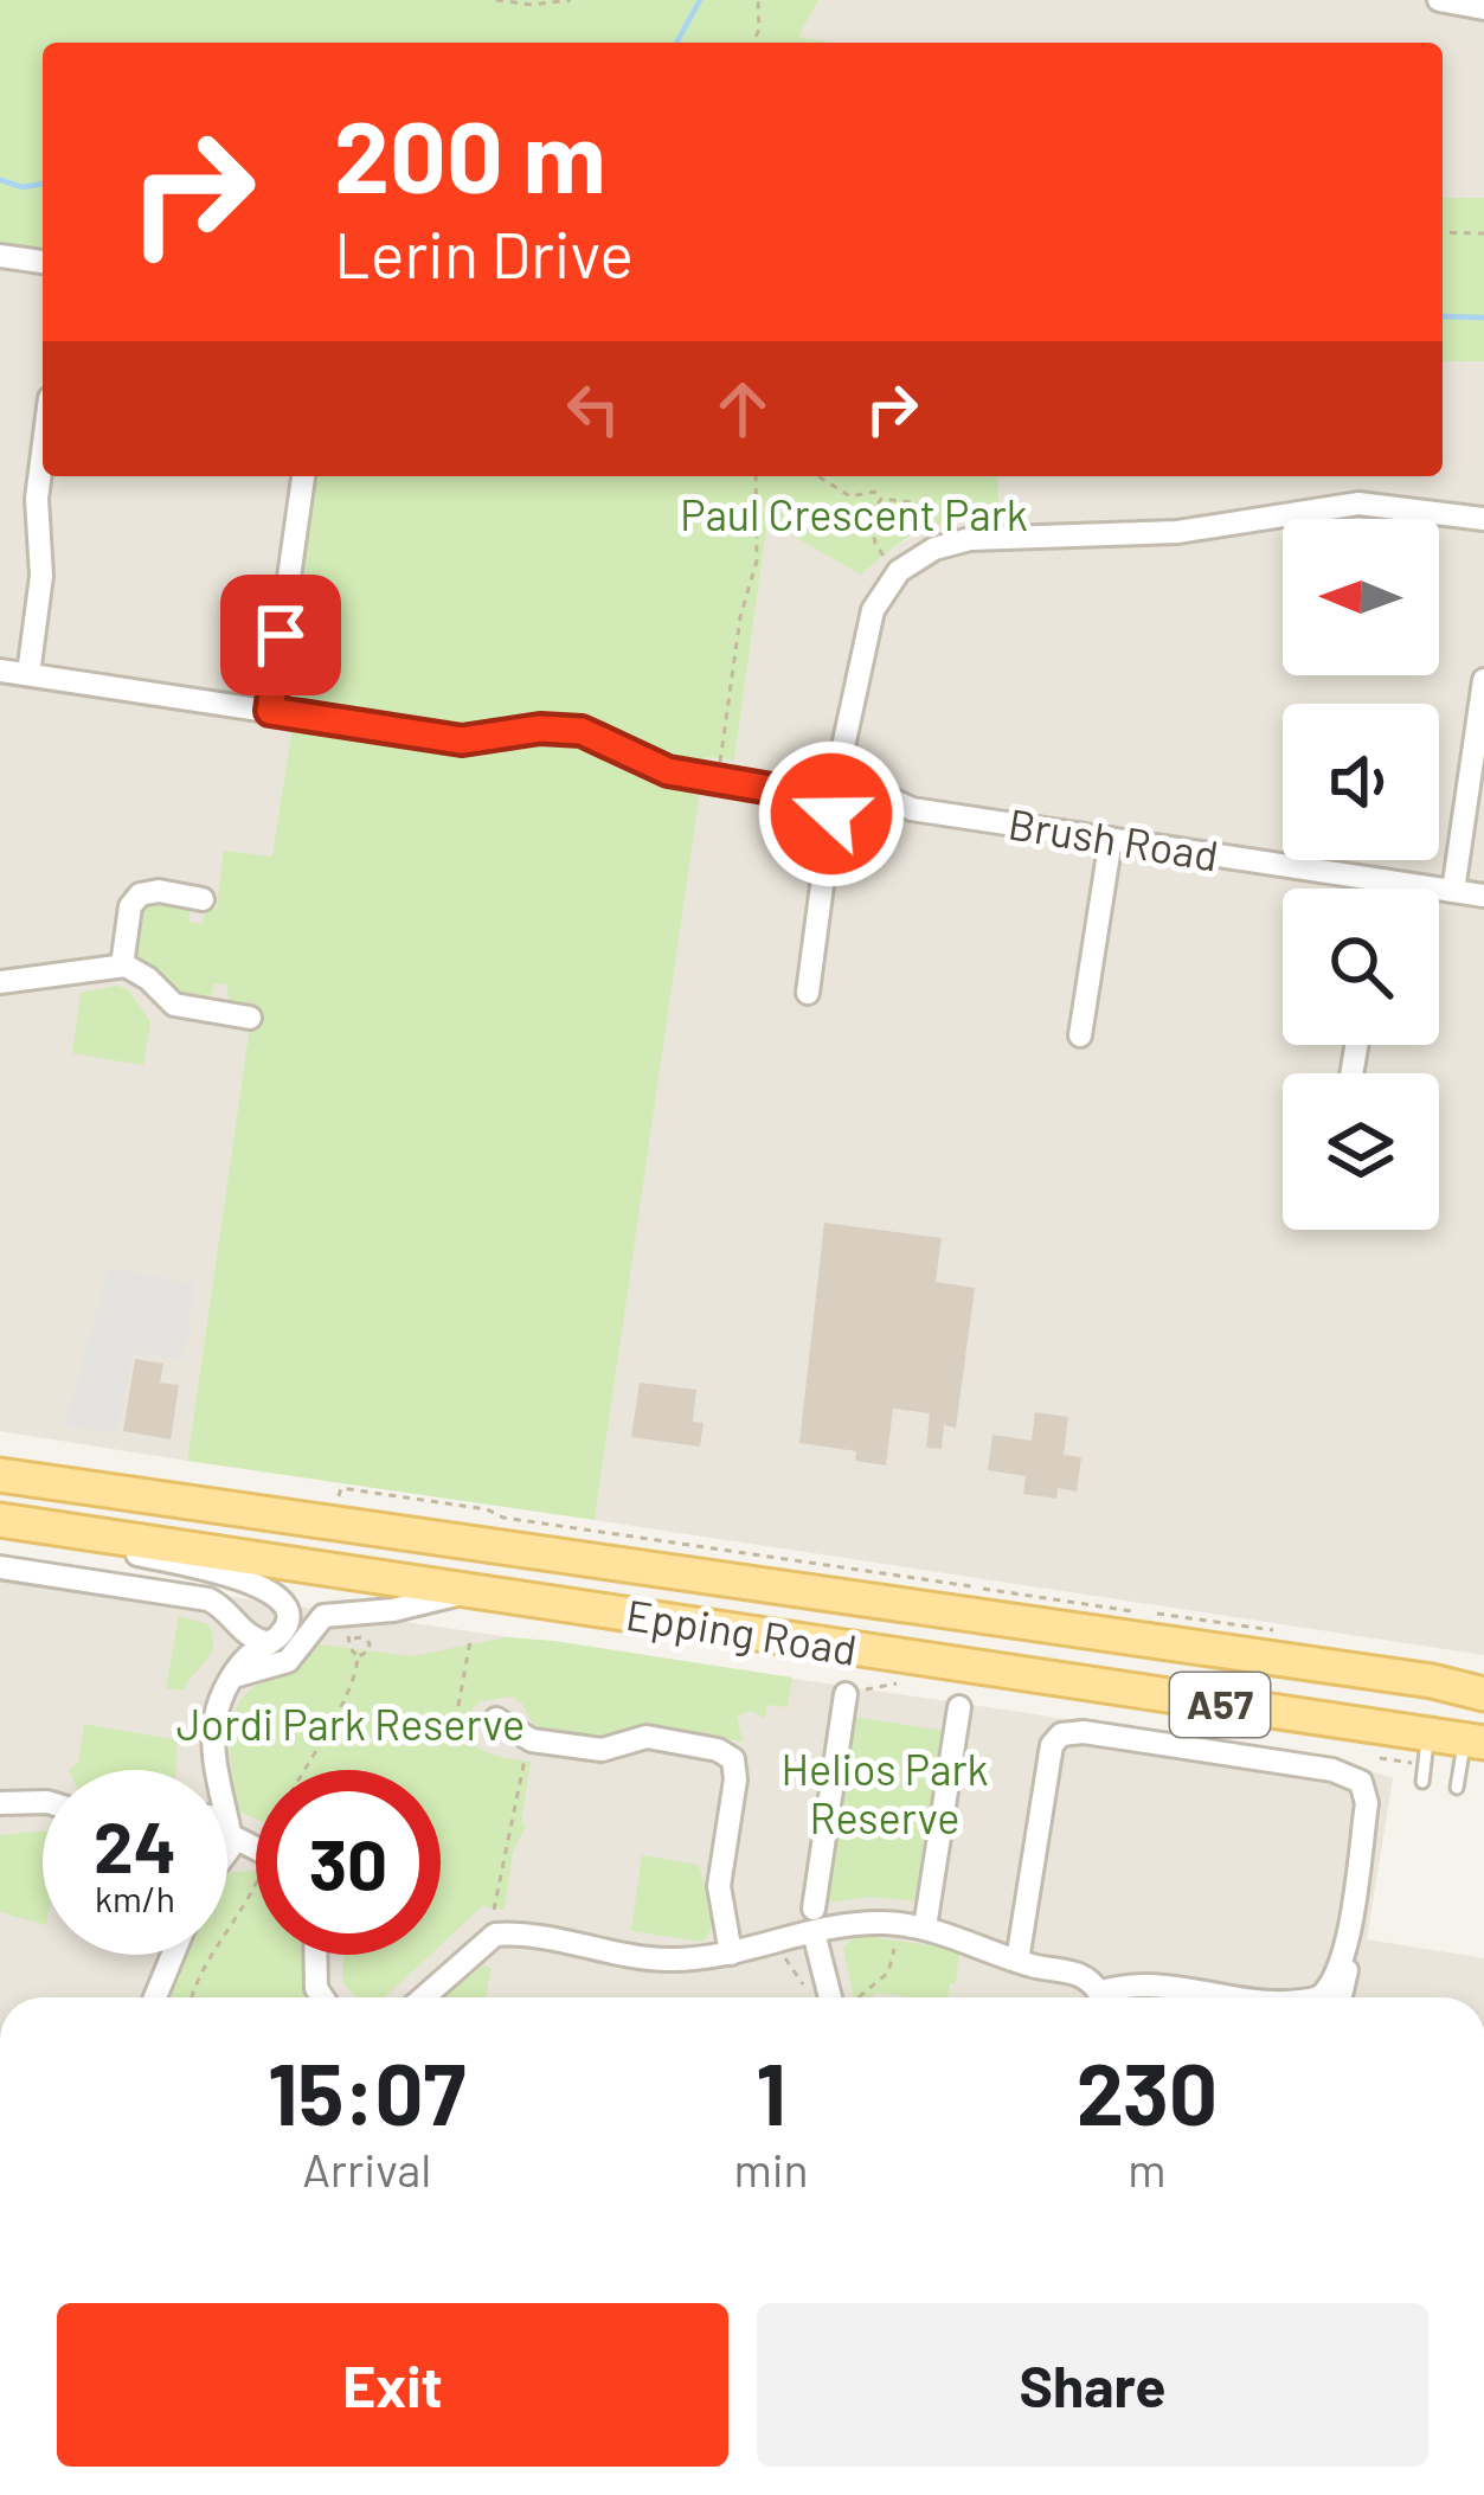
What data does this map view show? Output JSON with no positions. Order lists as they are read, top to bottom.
{
  "streets": {
    "main road": ["Epping Road", "A57"],
    "street": ["Brush Road"]
  },
  "parks": ["Paul Crescent Park", "Jordi Park Reserve", "Helios Park Reserve"],
  "north": "left",
  "page": {
    "turn": ["200 m", "Lerin Drive"],
    "speed": "24 km/h",
    "limit": "30",
    "eta": [
      "15:07",
      "Arrival",
      "1",
      "min",
      "230",
      "m"
    ],
    "buttons": ["Exit", "Share"]
  }
}
